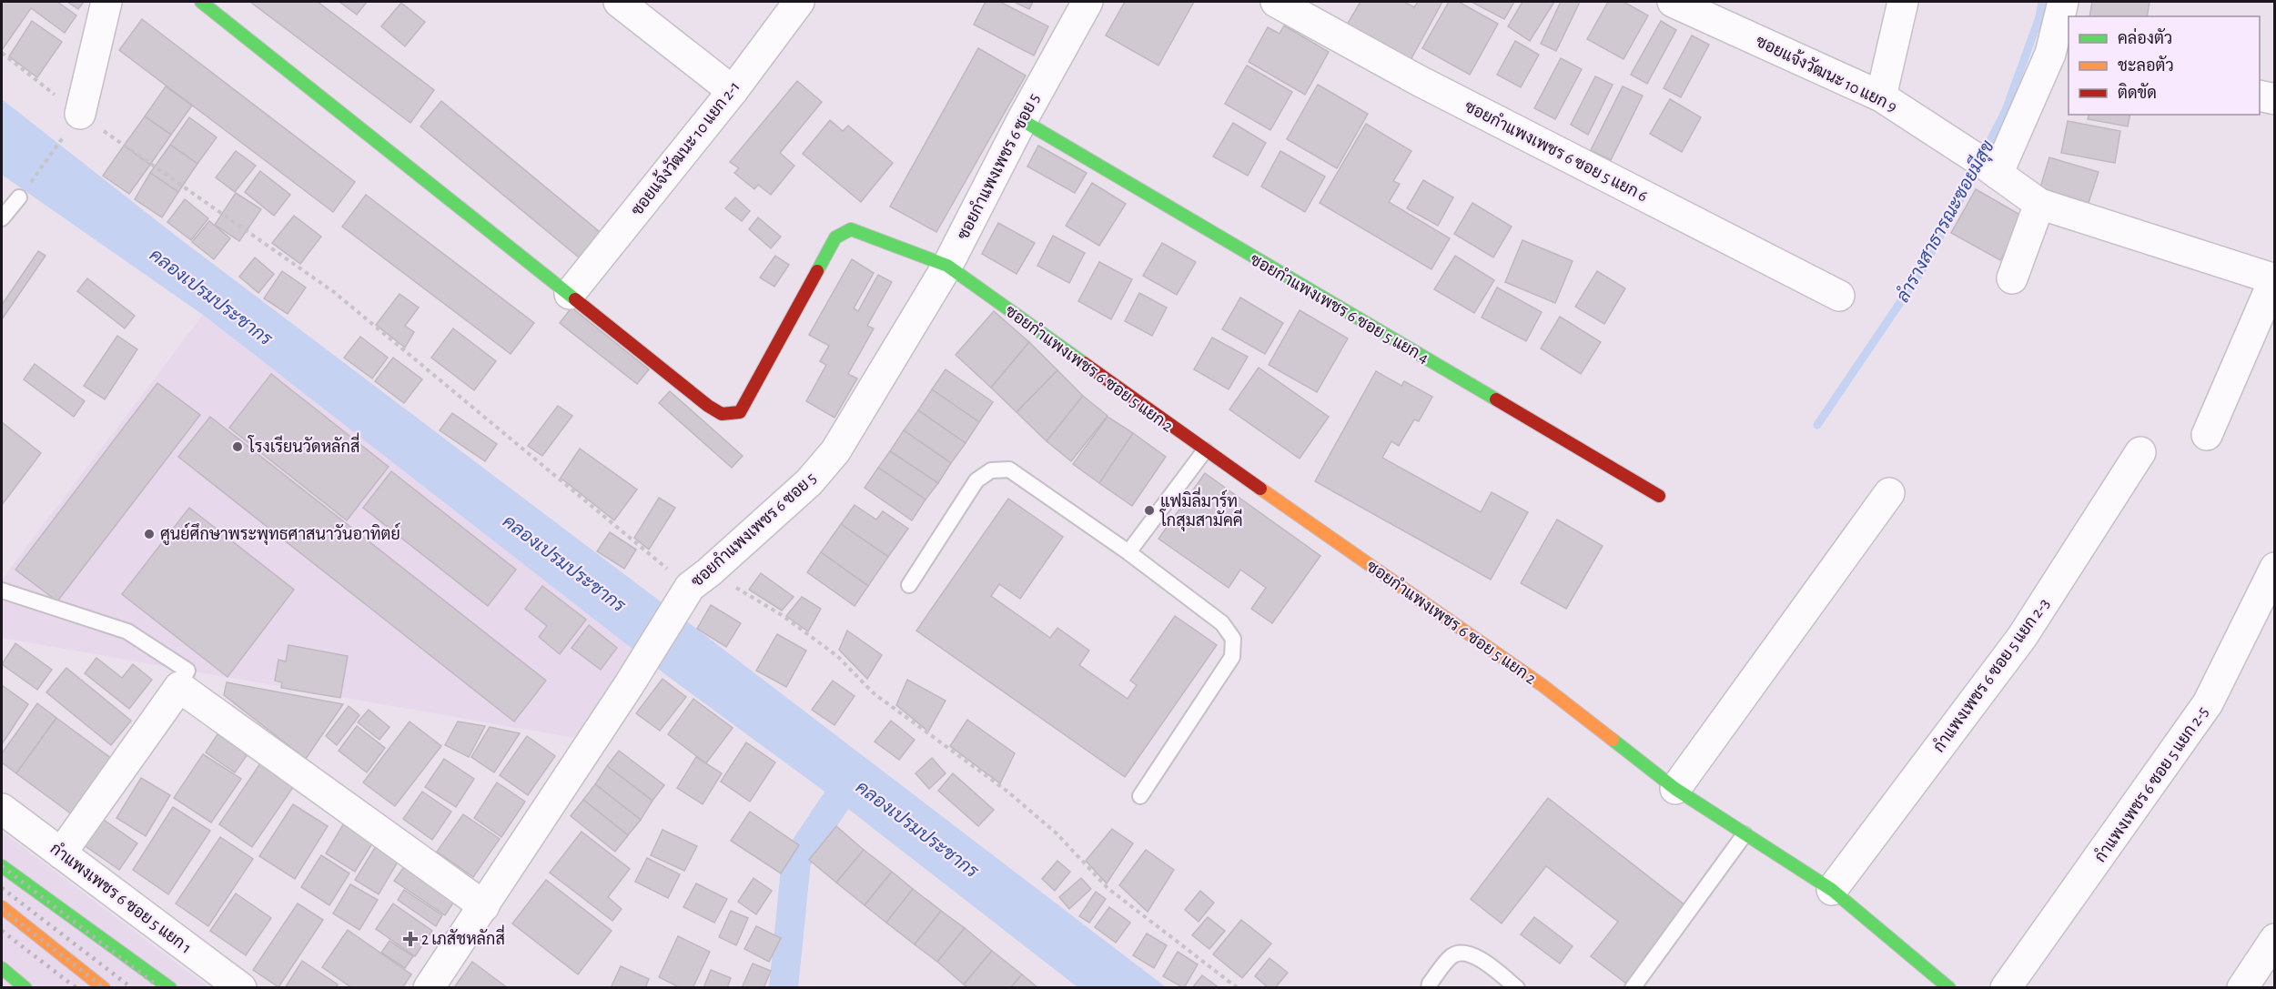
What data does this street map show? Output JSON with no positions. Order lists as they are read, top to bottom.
{
  "streets": {
    "street": [
      "ซอยแจ้งวัฒนะ 10 แยก 9",
      "ซอยแจ้งวัฒนะ 10 แยก 2-1",
      "ซอยกำแพงเพชร 6 ซอย 5 แยก 6",
      "ซอยกำแพงเพชร 6 ซอย 5",
      "ซอยกำแพงเพชร 6 ซอย 5 แยก 4",
      "ซอยกำแพงเพชร 6 ซอย 5 แยก 2",
      "กำแพงเพชร 6 ซอย 5 แยก 2-3",
      "กำแพงเพชร 6 ซอย 5 แยก 2-5",
      "กำแพงเพชร 6 ซอย 5 แยก 1"
    ]
  },
  "crossings": [
    ["ซอยแจ้งวัฒนะ 10 แยก 2-1", "ซอยกำแพงเพชร 6 ซอย 5 แยก 2"],
    ["ซอยกำแพงเพชร 6 ซอย 5", "ซอยกำแพงเพชร 6 ซอย 5 แยก 4"],
    ["ซอยกำแพงเพชร 6 ซอย 5", "ซอยกำแพงเพชร 6 ซอย 5 แยก 2"],
    ["ซอยกำแพงเพชร 6 ซอย 5 แยก 2", "กำแพงเพชร 6 ซอย 5 แยก 2-3"]
  ],
  "water": ["ลำรางสาธารณะซอยมีสุข", "คลองเปรมประชากร"],
  "places": {
    "other": ["โรงเรียนวัดหลักสี่", "แฟมิลี่มาร์ท โกสุมสามัคคี", "ศูนย์ศึกษาพระพุทธศาสนาวันอาทิตย์"],
    "health": ["2 เภสัชหลักสี่"]
  },
  "legend": ["คล่องตัว", "ชะลอตัว", "ติดขัด"]
}
